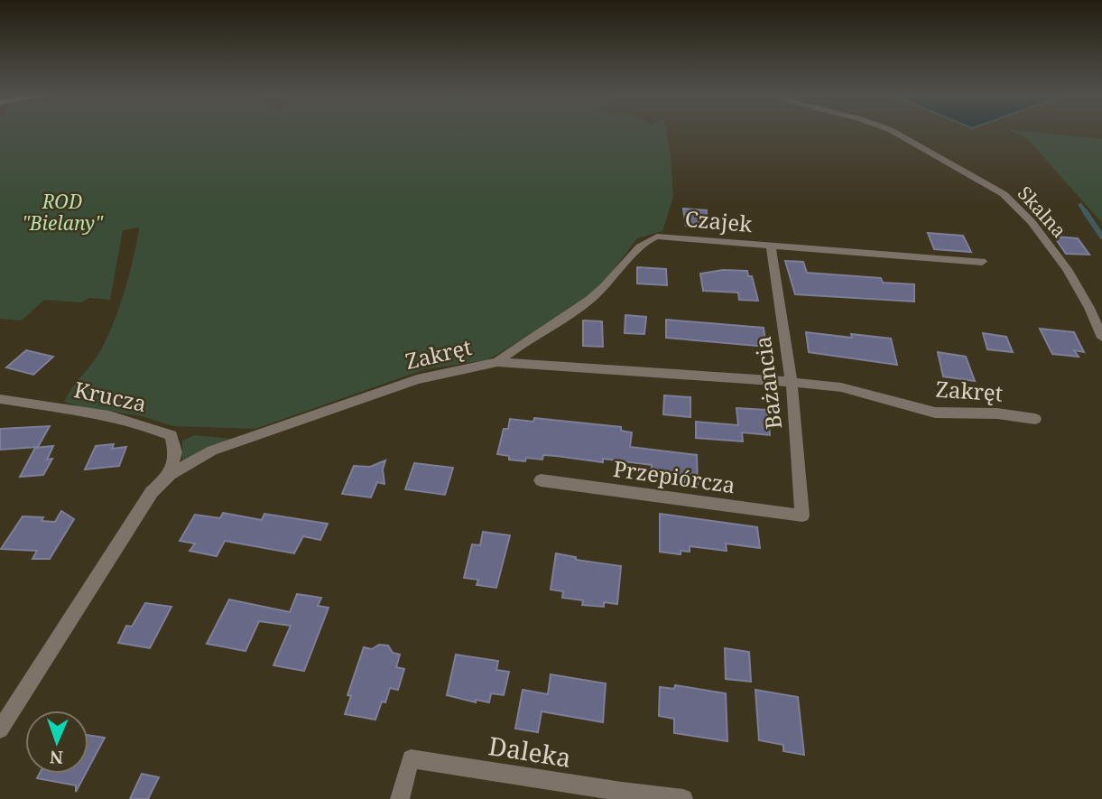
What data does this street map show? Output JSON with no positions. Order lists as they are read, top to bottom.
{
  "streets": {
    "street": [
      "Skalna",
      "Czajek",
      "Zakręt",
      "Bażancia",
      "Krucza",
      "Przepiórcza",
      "Daleka"
    ]
  },
  "crossings": [
    ["Czajek", "Zakręt"],
    ["Czajek", "Bażancia"],
    ["Zakręt", "Bażancia"],
    ["Zakręt", "Krucza"],
    ["Bażancia", "Przepiórcza"]
  ],
  "parks": ["ROD \"Bielany\""],
  "north": "bottom"
}
